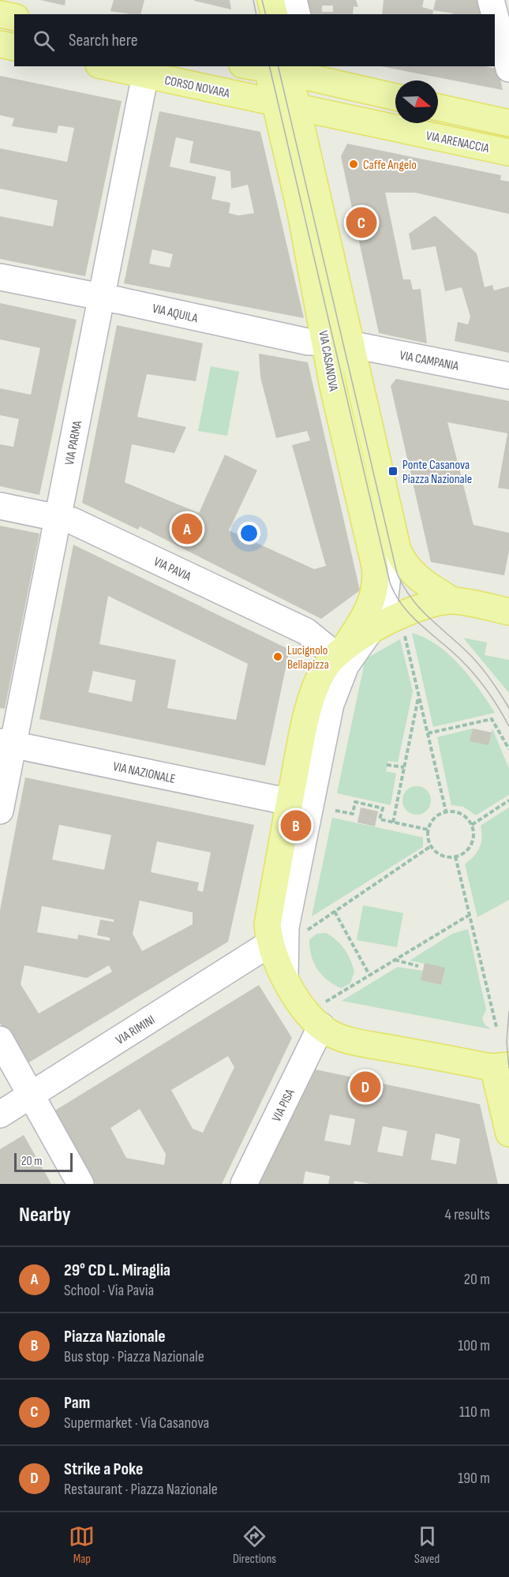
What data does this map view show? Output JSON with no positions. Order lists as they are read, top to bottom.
{
  "streets": {
    "main road": ["CORSO NOVARA", "VIA ARENACCIA", "VIA CASANOVA"],
    "street": [
      "VIA AQUILA",
      "VIA CAMPANIA",
      "VIA PARMA",
      "VIA PAVIA",
      "VIA NAZIONALE",
      "VIA RIMINI",
      "VIA PISA"
    ]
  },
  "crossings": [
    ["CORSO NOVARA", "VIA ARENACCIA"],
    ["CORSO NOVARA", "VIA CASANOVA"],
    ["CORSO NOVARA", "VIA PARMA"],
    ["VIA ARENACCIA", "VIA CASANOVA"],
    ["VIA AQUILA", "VIA CAMPANIA"],
    ["VIA AQUILA", "VIA CASANOVA"],
    ["VIA AQUILA", "VIA PARMA"],
    ["VIA CAMPANIA", "VIA CASANOVA"],
    ["VIA CASANOVA", "VIA PAVIA"],
    ["VIA CASANOVA", "VIA NAZIONALE"],
    ["VIA CASANOVA", "VIA RIMINI"],
    ["VIA PARMA", "VIA PAVIA"],
    ["VIA PARMA", "VIA NAZIONALE"]
  ],
  "places": {
    "other": ["Caffe Angelo", "Lucignolo Bellapizza"],
    "transit": ["Ponte Casanova Piazza Nazionale"]
  },
  "scale_bar": "20 m",
  "north": "right",
  "page": {
    "search": "Search here",
    "pins": [
      "C",
      "A",
      "B",
      "D"
    ],
    "scale": "20 m",
    "heading": ["Nearby", "4 results"],
    "list": [
      {
        "mark": "A",
        "name": "29° CD L. Miraglia",
        "note": "School · Via Pavia",
        "value": "20 m"
      },
      {
        "mark": "B",
        "name": "Piazza Nazionale",
        "note": "Bus stop · Piazza Nazionale",
        "value": "100 m"
      },
      {
        "mark": "C",
        "name": "Pam",
        "note": "Supermarket · Via Casanova",
        "value": "110 m"
      },
      {
        "mark": "D",
        "name": "Strike a Poke",
        "note": "Restaurant · Piazza Nazionale",
        "value": "190 m"
      }
    ],
    "nav": ["Map", "Directions", "Saved"]
  }
}
